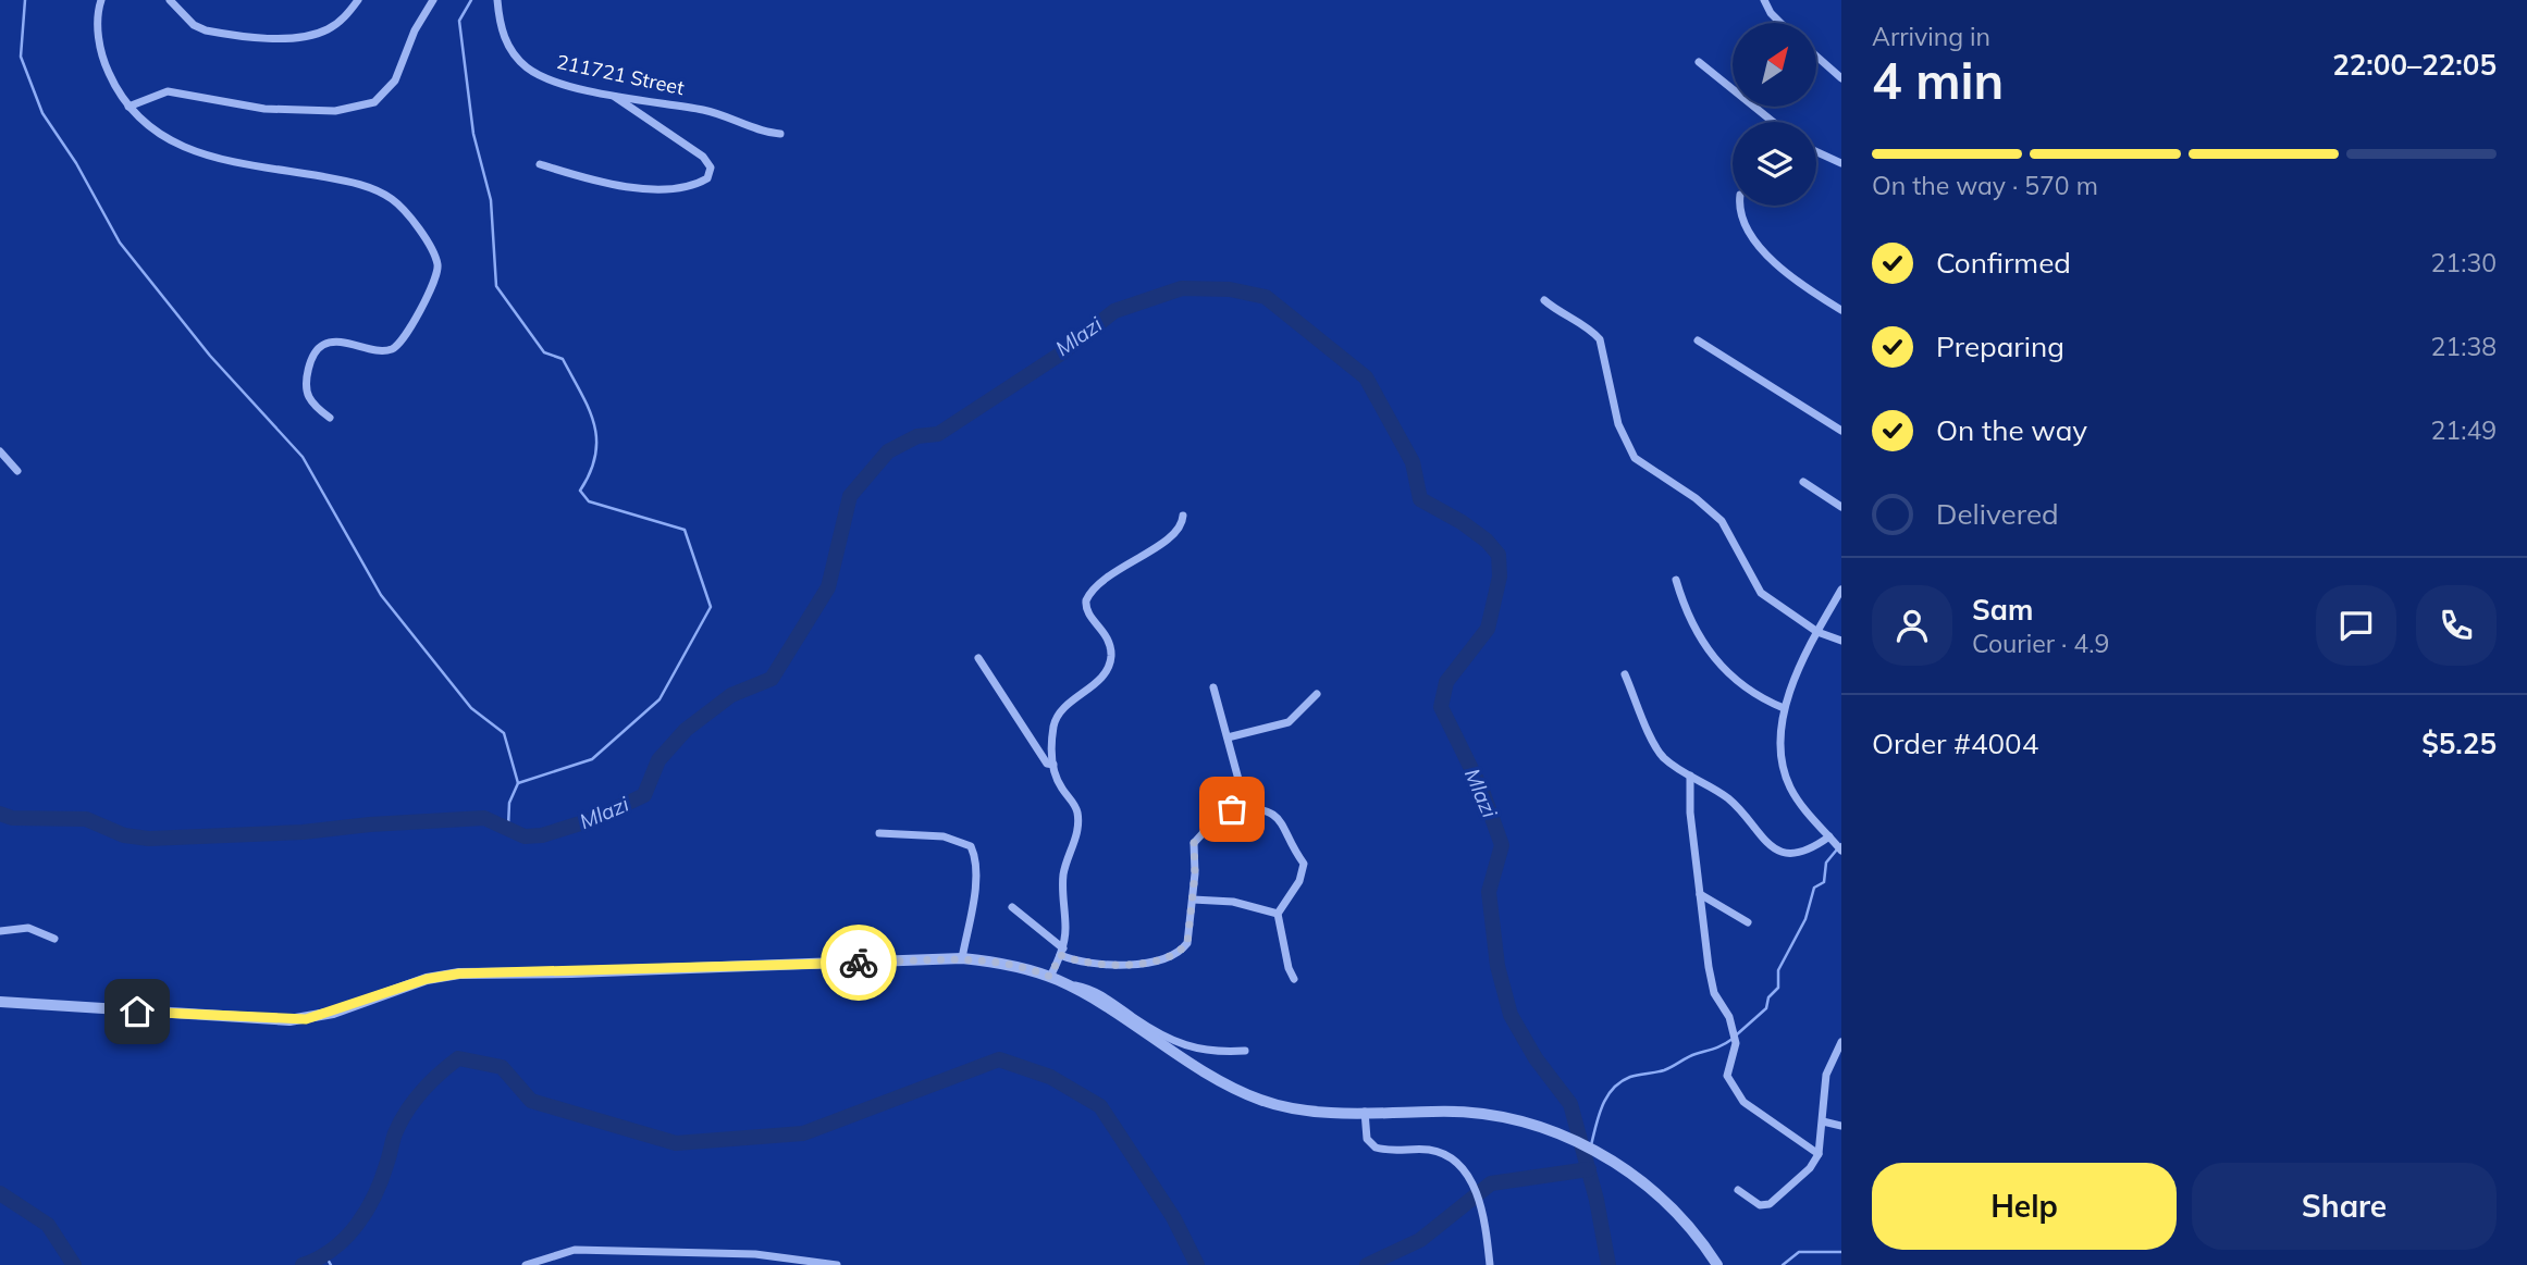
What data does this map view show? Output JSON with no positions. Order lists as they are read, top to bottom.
{
  "streets": {
    "street": ["211721 Street"]
  },
  "water": ["Mlazi"],
  "north": "top right",
  "page": {
    "heading": ["4 min", "Arriving in", "22:00–22:05"],
    "panel": [
      "Sam",
      "Courier · 4.9",
      "Order #4004",
      "$5.25"
    ],
    "bar": "On the way · 570 m",
    "list": [
      ["Confirmed", "21:30"],
      ["Preparing", "21:38"],
      ["On the way", "21:49"],
      "Delivered"
    ],
    "buttons": ["Help", "Share"]
  }
}
